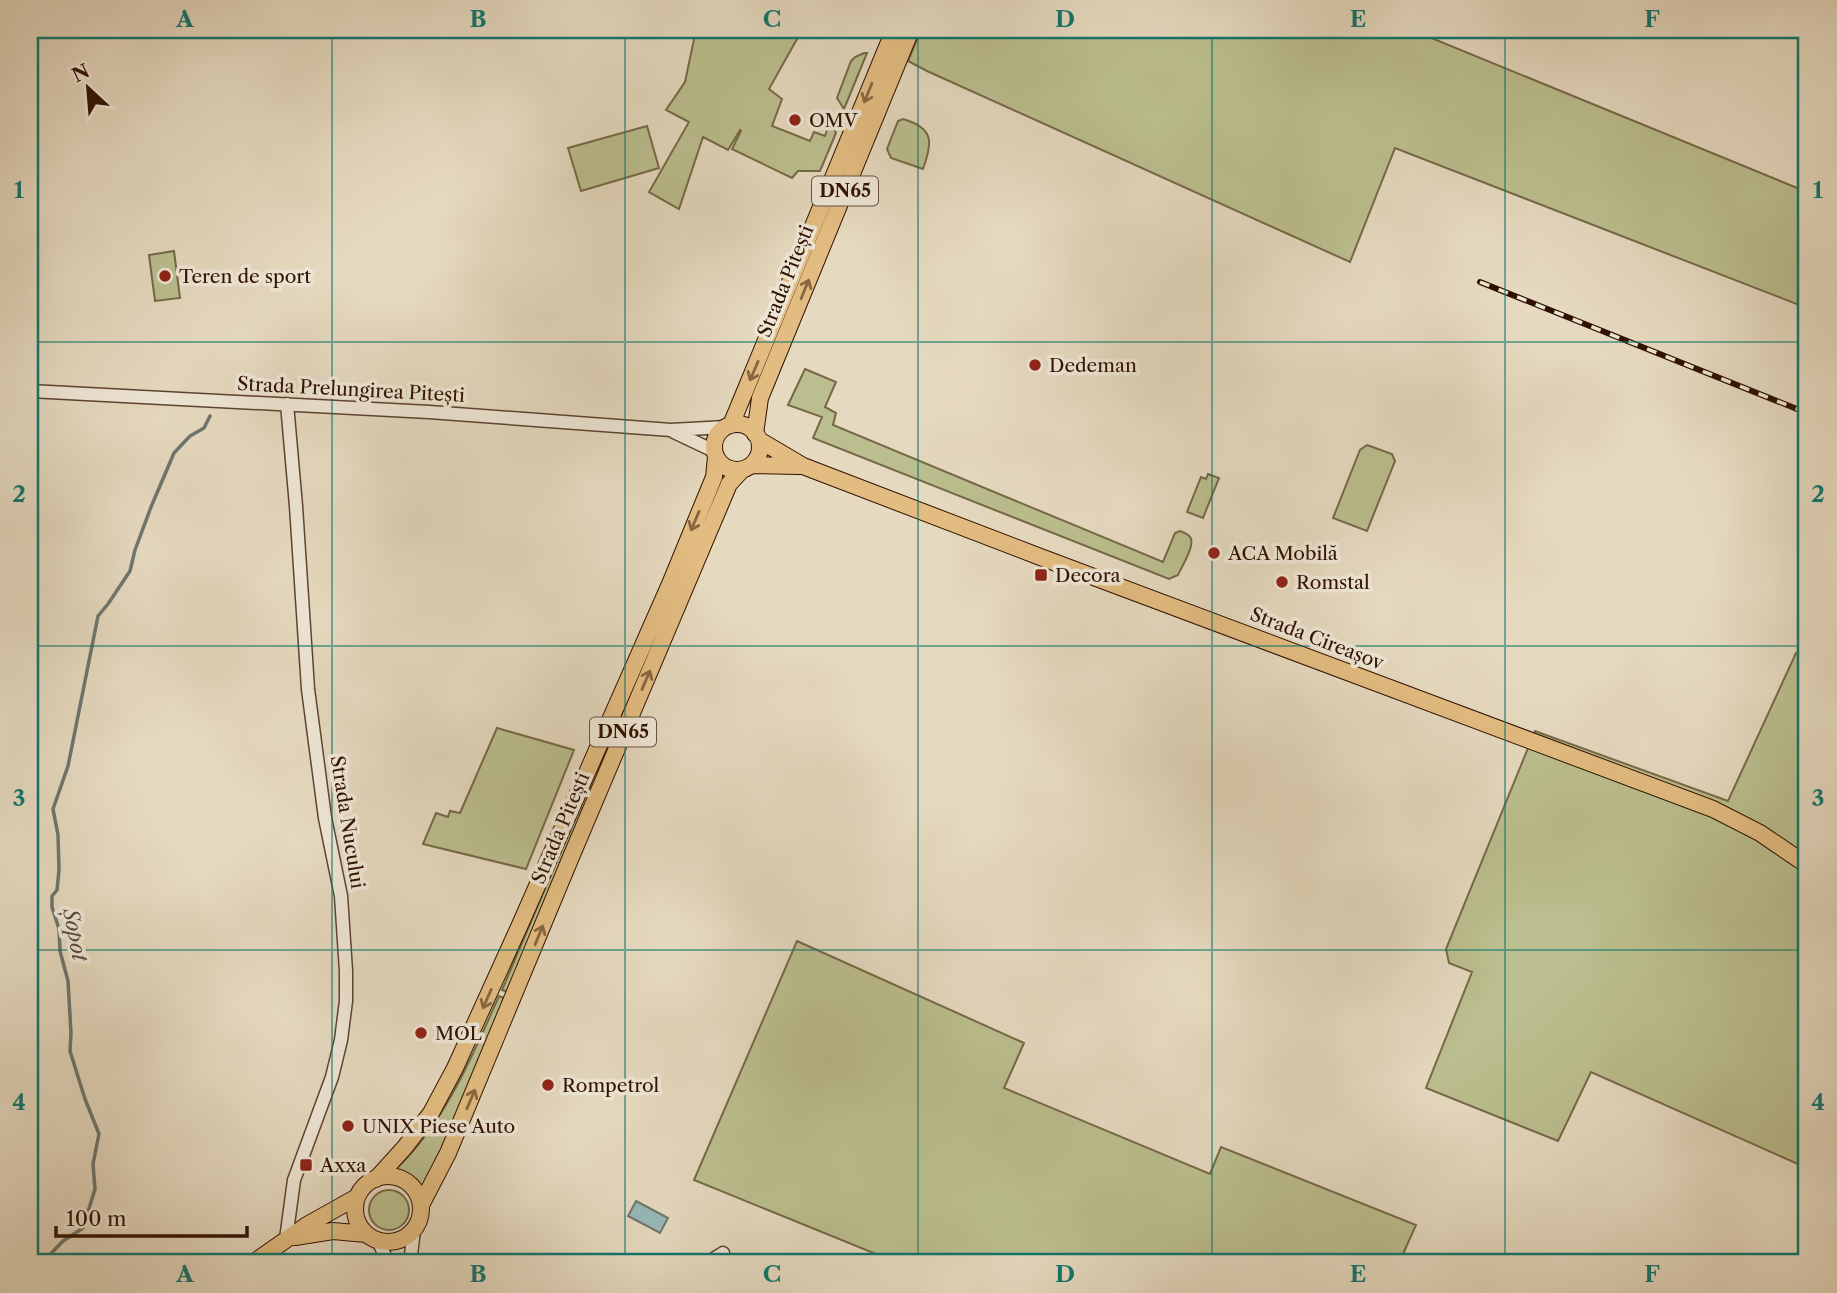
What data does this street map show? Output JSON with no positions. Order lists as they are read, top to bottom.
{
  "streets": {
    "main road": ["DN65", "Strada Pitești", "Strada Cireașov"],
    "street": ["Strada Prelungirea Pitești", "Strada Nucului"]
  },
  "crossings": [
    ["Strada Pitești", "Strada Prelungirea Pitești"],
    ["Strada Pitești", "Strada Cireașov"],
    ["Strada Prelungirea Pitești", "Strada Cireașov"],
    ["Strada Prelungirea Pitești", "Strada Nucului"]
  ],
  "water": ["Șopot"],
  "places": {
    "other": [
      "OMV",
      "Teren de sport",
      "Dedeman",
      "ACA Mobilă",
      "Romstal",
      "MOL",
      "Rompetrol",
      "UNIX Piese Auto"
    ],
    "transit": ["Decora", "Axxa"]
  },
  "scale_bar": "100 m",
  "north": "top left",
  "grid": {
    "columns": [
      "A",
      "B",
      "C",
      "D",
      "E",
      "F"
    ],
    "rows": [
      "1",
      "2",
      "3",
      "4"
    ]
  }
}
